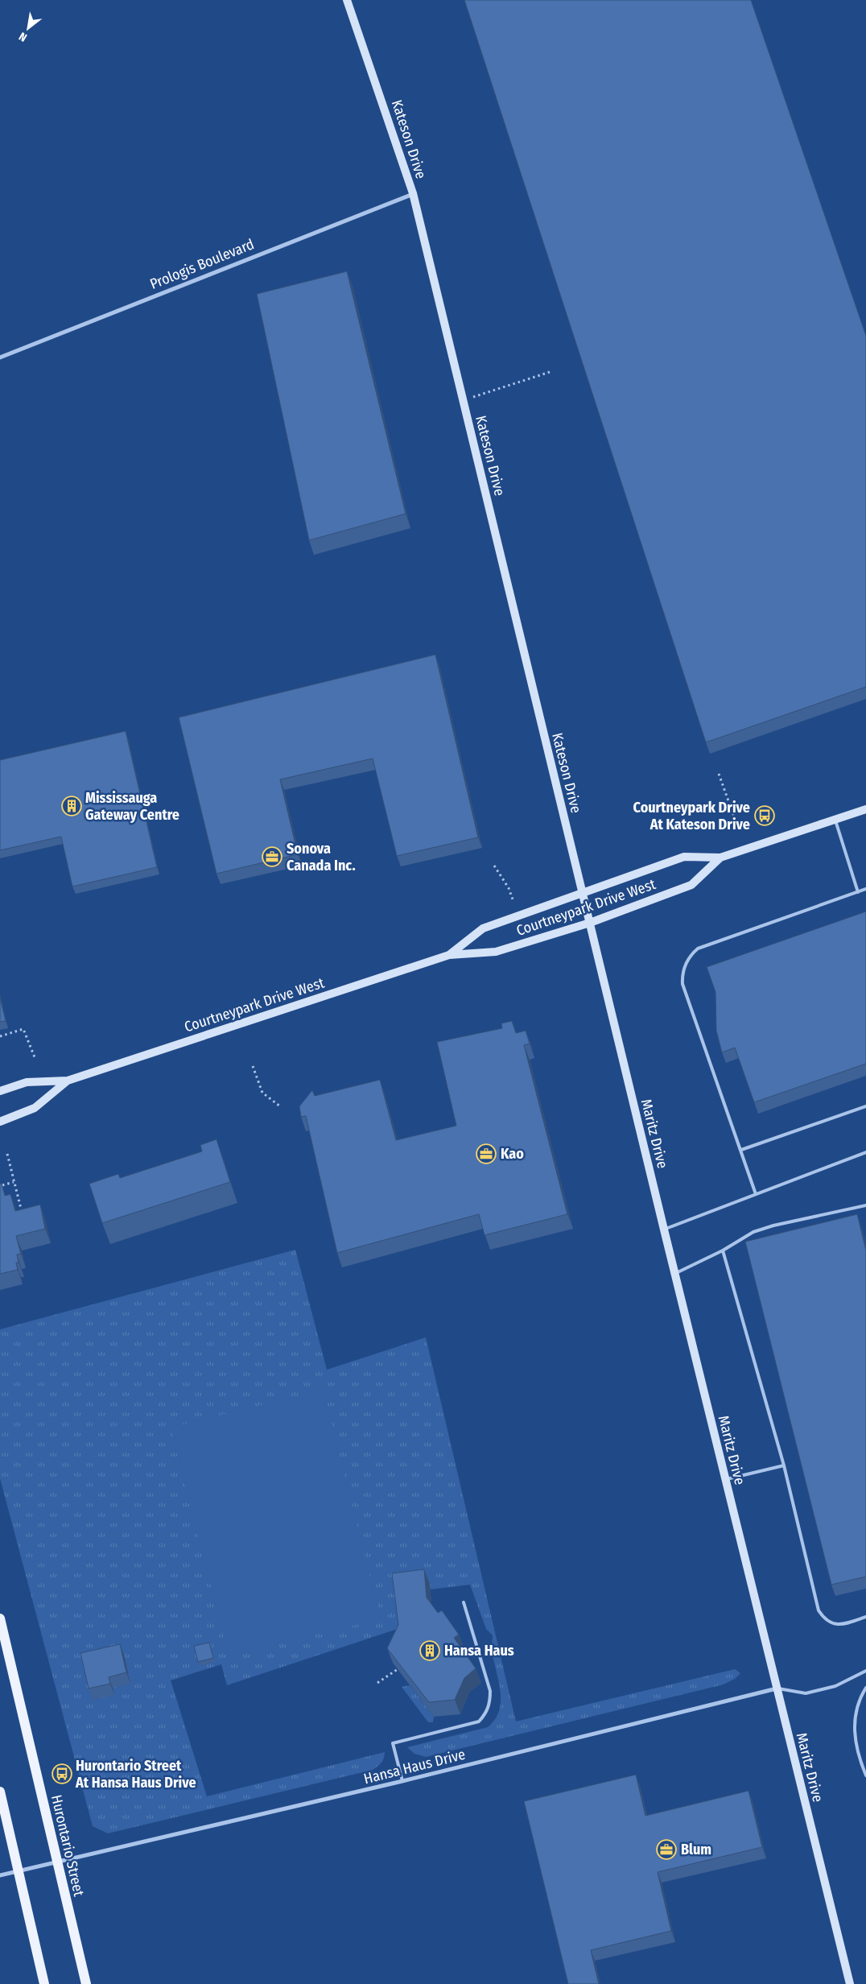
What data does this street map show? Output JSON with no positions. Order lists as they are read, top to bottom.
{
  "streets": {
    "main road": ["Hurontario Street"],
    "street": [
      "Kateson Drive",
      "Prologis Boulevard",
      "Courtneypark Drive West",
      "Maritz Drive",
      "Hansa Haus Drive"
    ]
  },
  "crossings": [
    ["Kateson Drive", "Prologis Boulevard"],
    ["Kateson Drive", "Courtneypark Drive West"],
    ["Kateson Drive", "Maritz Drive"],
    ["Courtneypark Drive West", "Maritz Drive"],
    ["Maritz Drive", "Hansa Haus Drive"],
    ["Hansa Haus Drive", "Hurontario Street"]
  ],
  "places": {
    "building": ["Mississauga Gateway Centre", "Hansa Haus"],
    "bus stop": ["Courtneypark Drive At Kateson Drive", "Hurontario Street At Hansa Haus Drive"],
    "office": ["Sonova Canada Inc.", "Kao", "Blum"]
  },
  "north": "bottom left"
}
